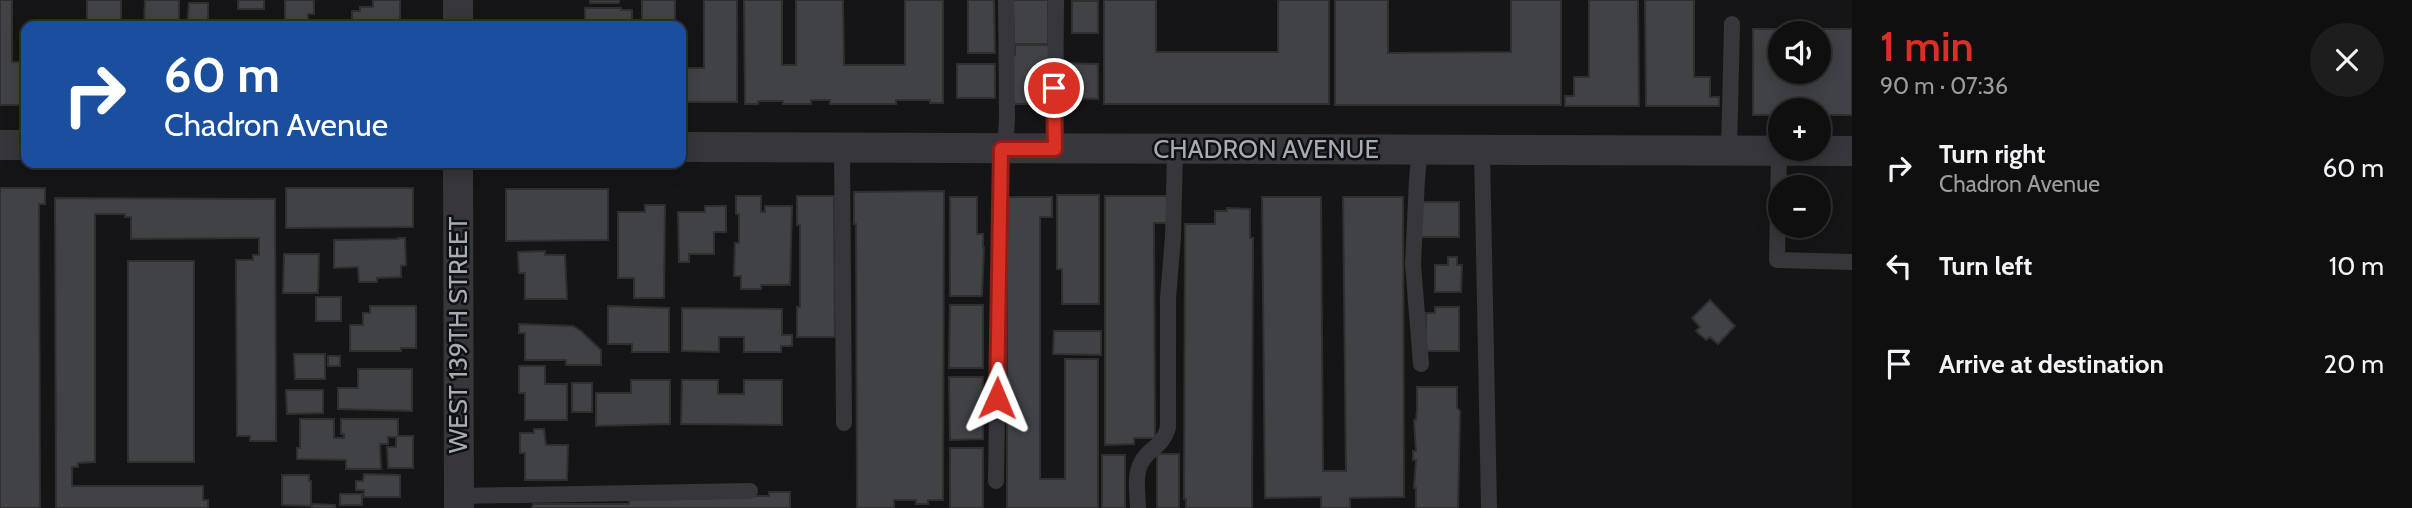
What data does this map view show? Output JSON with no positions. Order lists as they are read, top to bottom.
{
  "streets": {
    "street": ["CHADRON AVENUE", "WEST 139TH STREET"]
  },
  "page": {
    "heading": ["1 min", "90 m · 07:36"],
    "map_buttons": ["+", "−"],
    "turn": ["60 m", "Chadron Avenue"],
    "list": [
      {
        "name": "Turn right",
        "note": "Chadron Avenue",
        "value": "60 m"
      },
      {
        "name": "Turn left",
        "value": "10 m"
      },
      {
        "name": "Arrive at destination",
        "value": "20 m"
      }
    ]
  }
}
